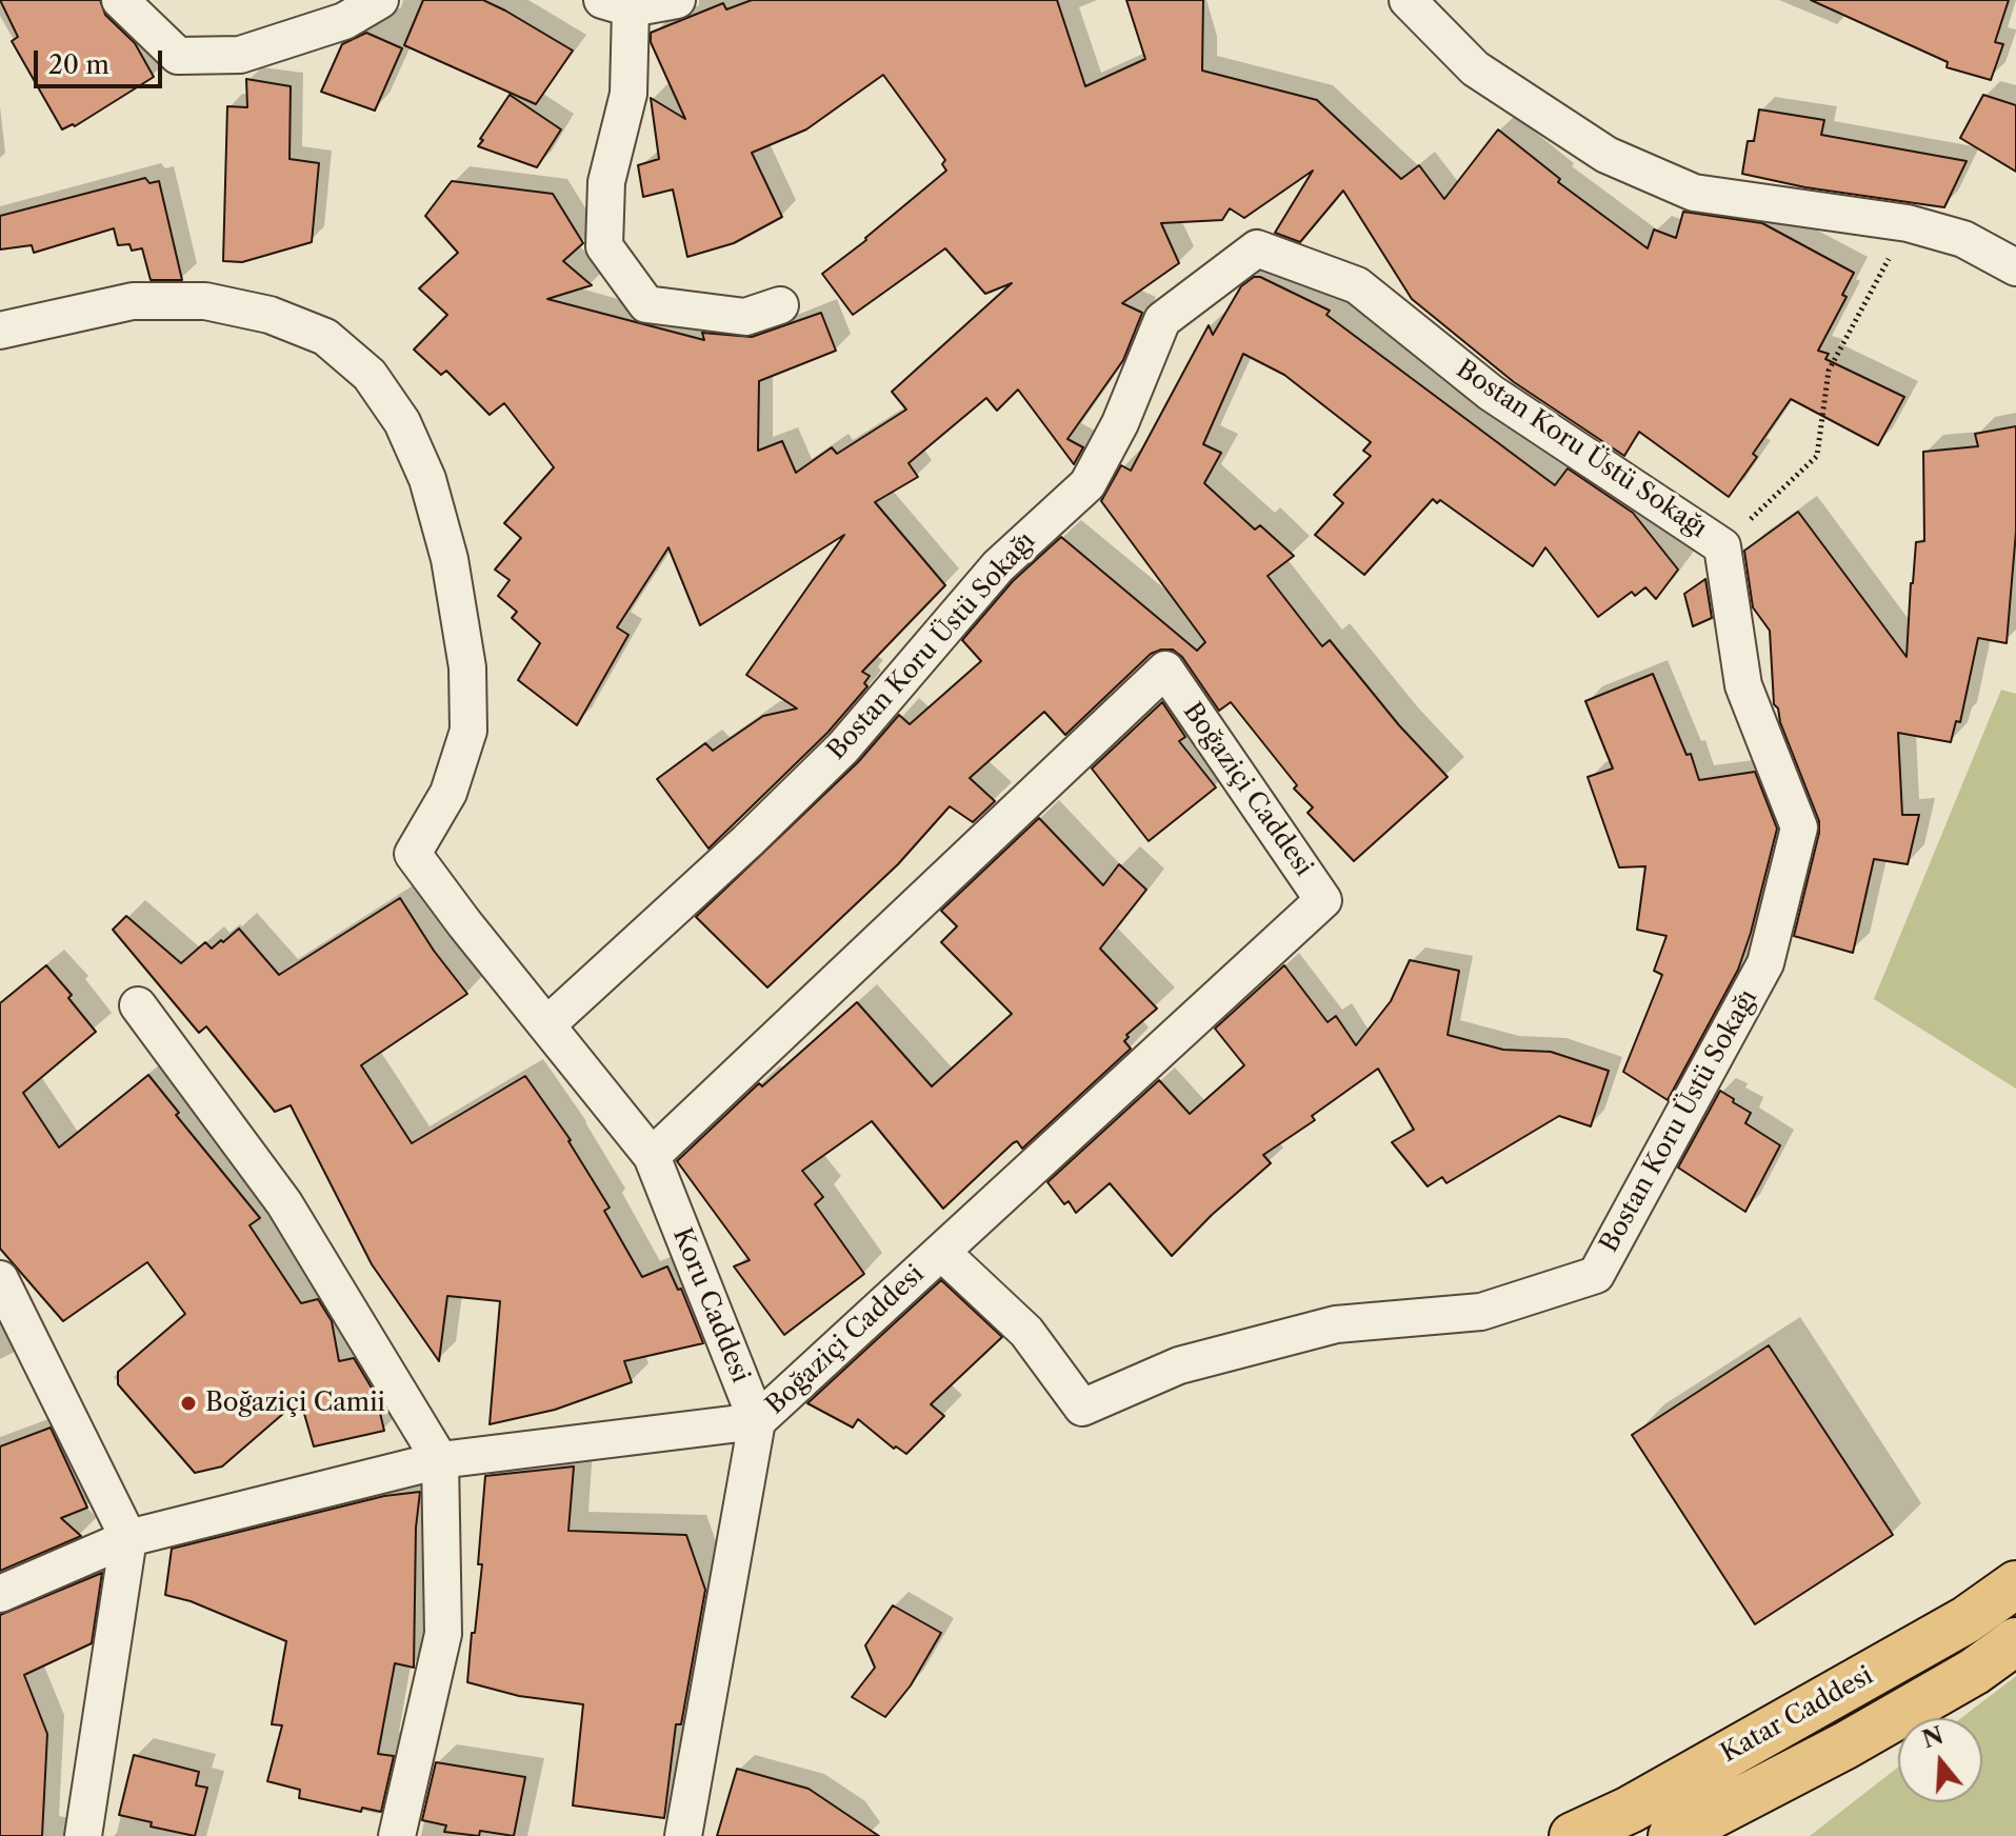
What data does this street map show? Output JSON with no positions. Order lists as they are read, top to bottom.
{
  "streets": {
    "main road": ["Katar Caddesi"],
    "street": ["Bostan Koru Üstü Sokağı", "Boğaziçi Caddesi", "Koru Caddesi"]
  },
  "crossings": [
    ["Bostan Koru Üstü Sokağı", "Boğaziçi Caddesi"],
    ["Bostan Koru Üstü Sokağı", "Koru Caddesi"],
    ["Boğaziçi Caddesi", "Koru Caddesi"]
  ],
  "places": ["Boğaziçi Camii"],
  "scale_bar": "20 m",
  "north": "top"
}
